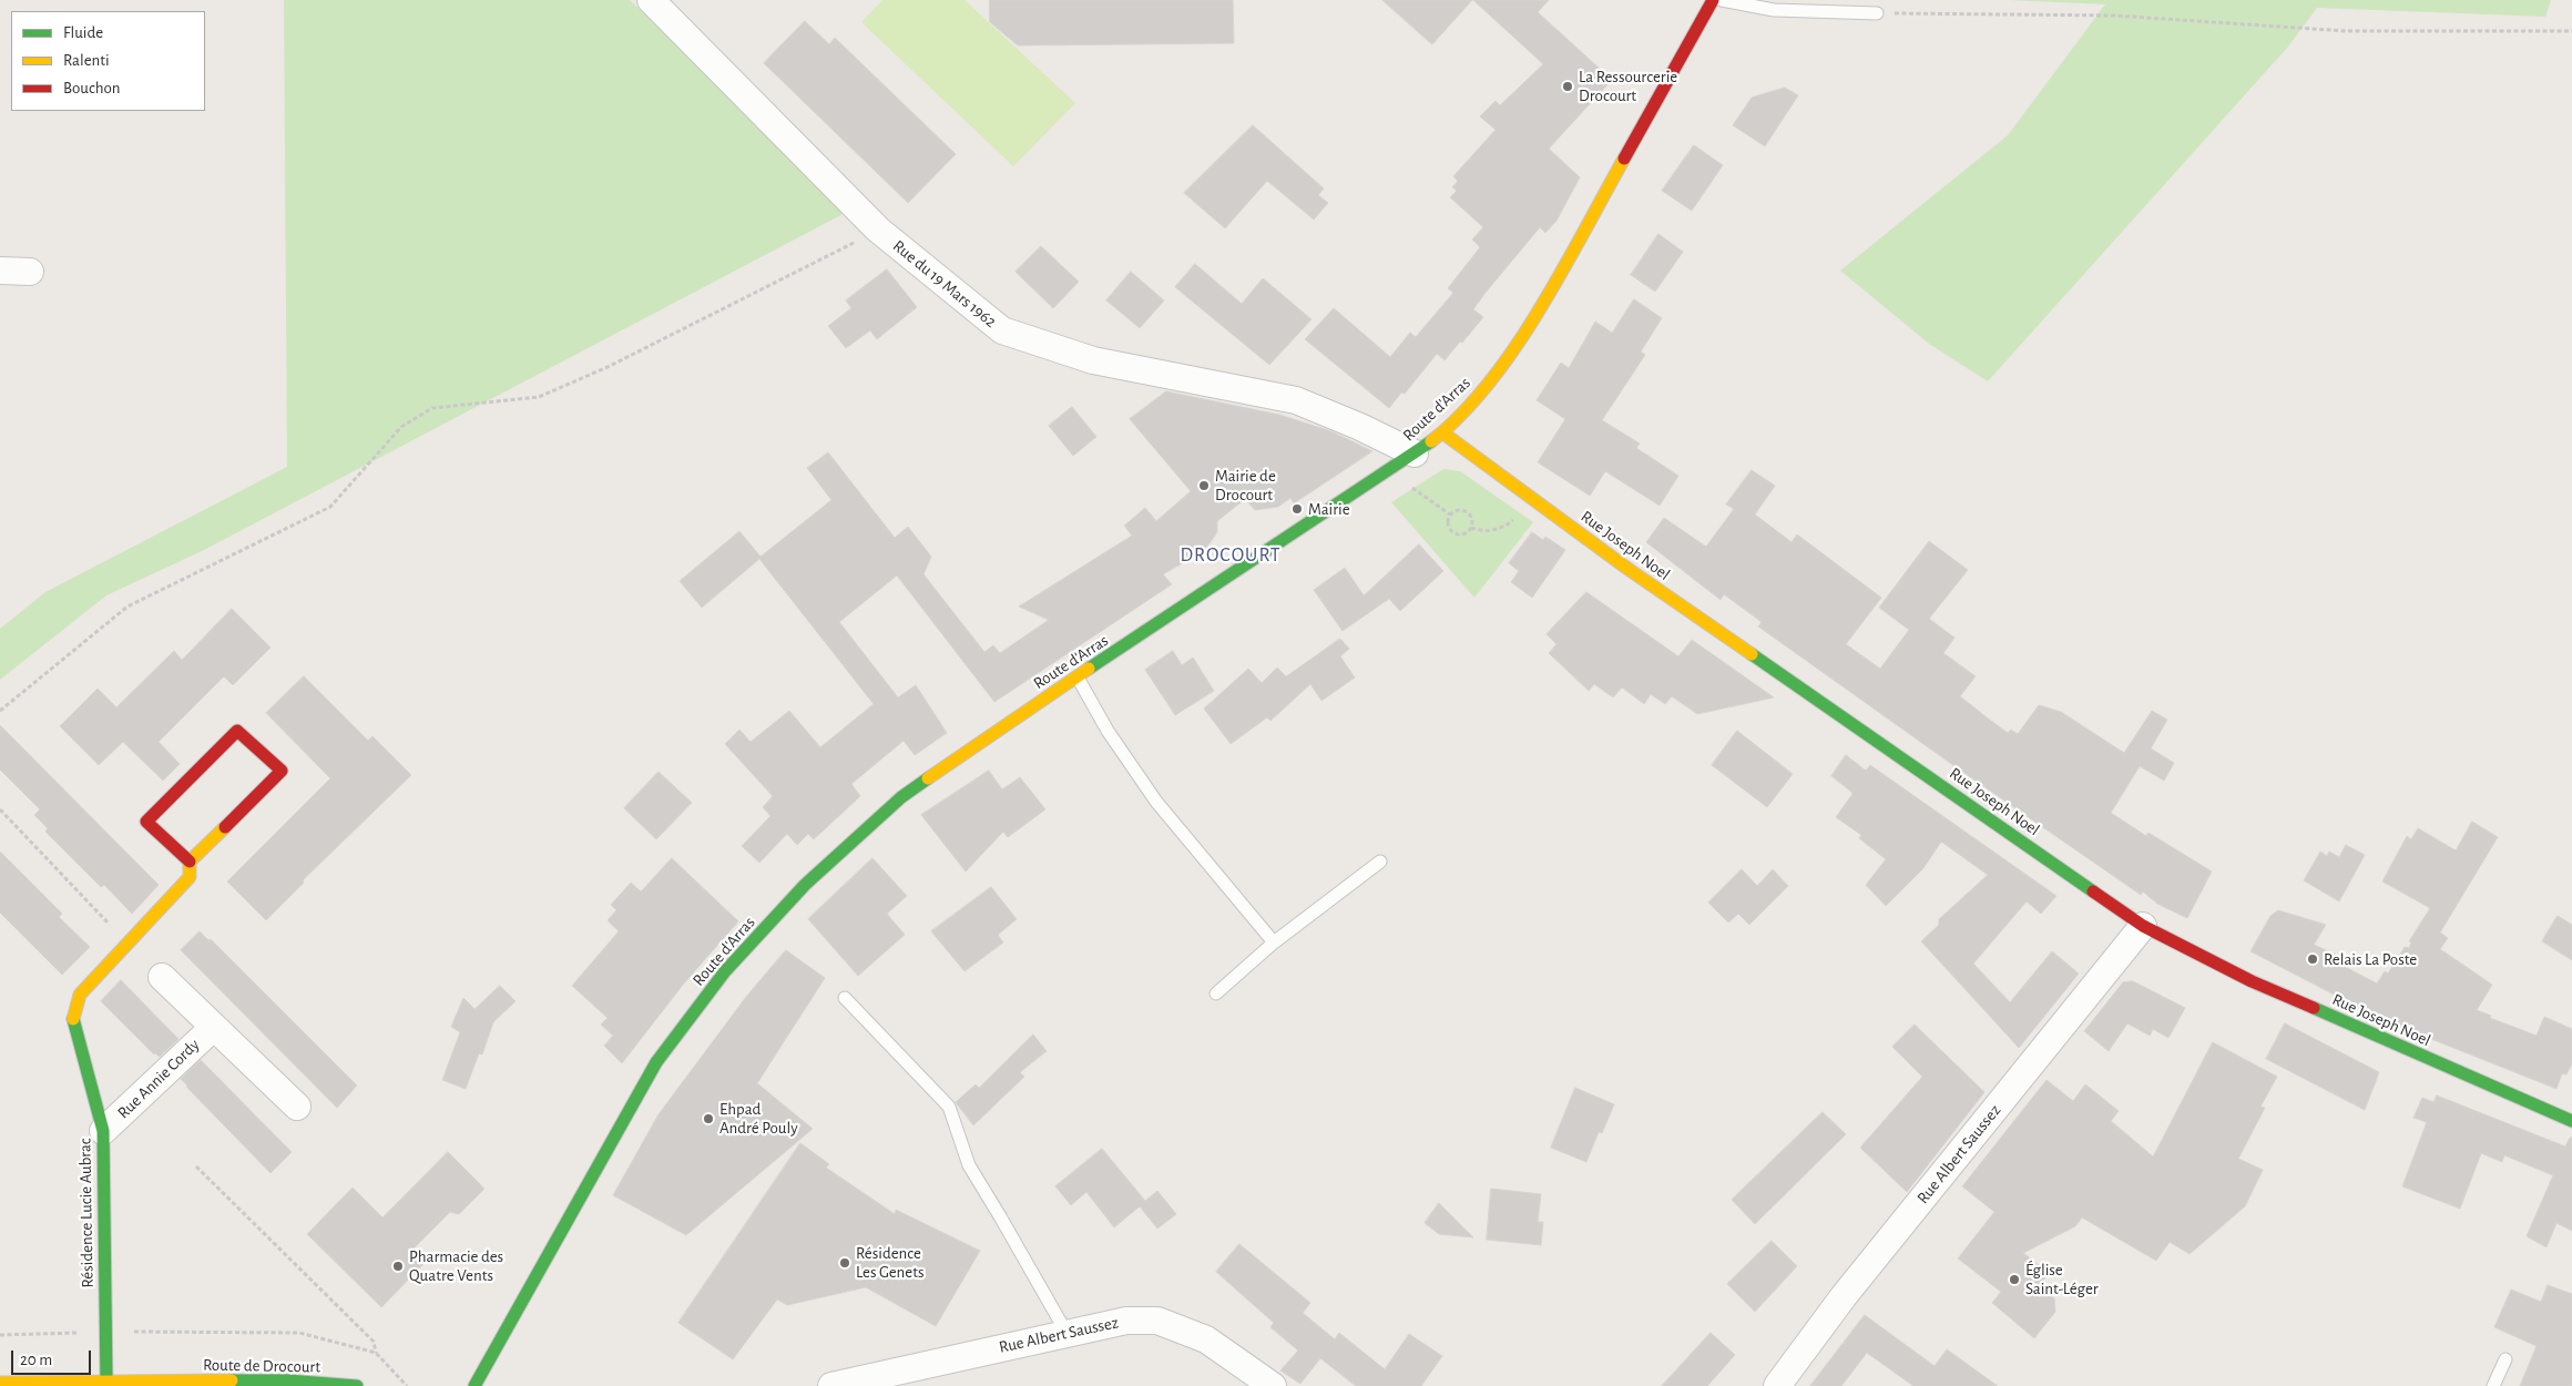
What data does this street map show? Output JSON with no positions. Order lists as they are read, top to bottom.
{
  "streets": {
    "street": [
      "Rue du 19 Mars 1962",
      "Route d'Arras",
      "Rue Joseph Noel",
      "Rue Annie Cordy",
      "Rue Albert Saussez",
      "Résidence Lucie Aubrac",
      "Route de Drocourt"
    ]
  },
  "crossings": [
    ["Rue du 19 Mars 1962", "Route d'Arras"],
    ["Route d'Arras", "Rue Joseph Noel"],
    ["Rue Joseph Noel", "Rue Albert Saussez"],
    ["Rue Annie Cordy", "Résidence Lucie Aubrac"],
    ["Résidence Lucie Aubrac", "Route de Drocourt"]
  ],
  "districts": ["DROCOURT"],
  "places": [
    "La Ressourcerie Drocourt",
    "Mairie de Drocourt",
    "Mairie",
    "Relais La Poste",
    "Ehpad André Pouly",
    "Résidence Les Genets",
    "Pharmacie des Quatre Vents",
    "Église Saint-Léger"
  ],
  "legend": ["Fluide", "Ralenti", "Bouchon"],
  "scale_bar": "20 m"
}
